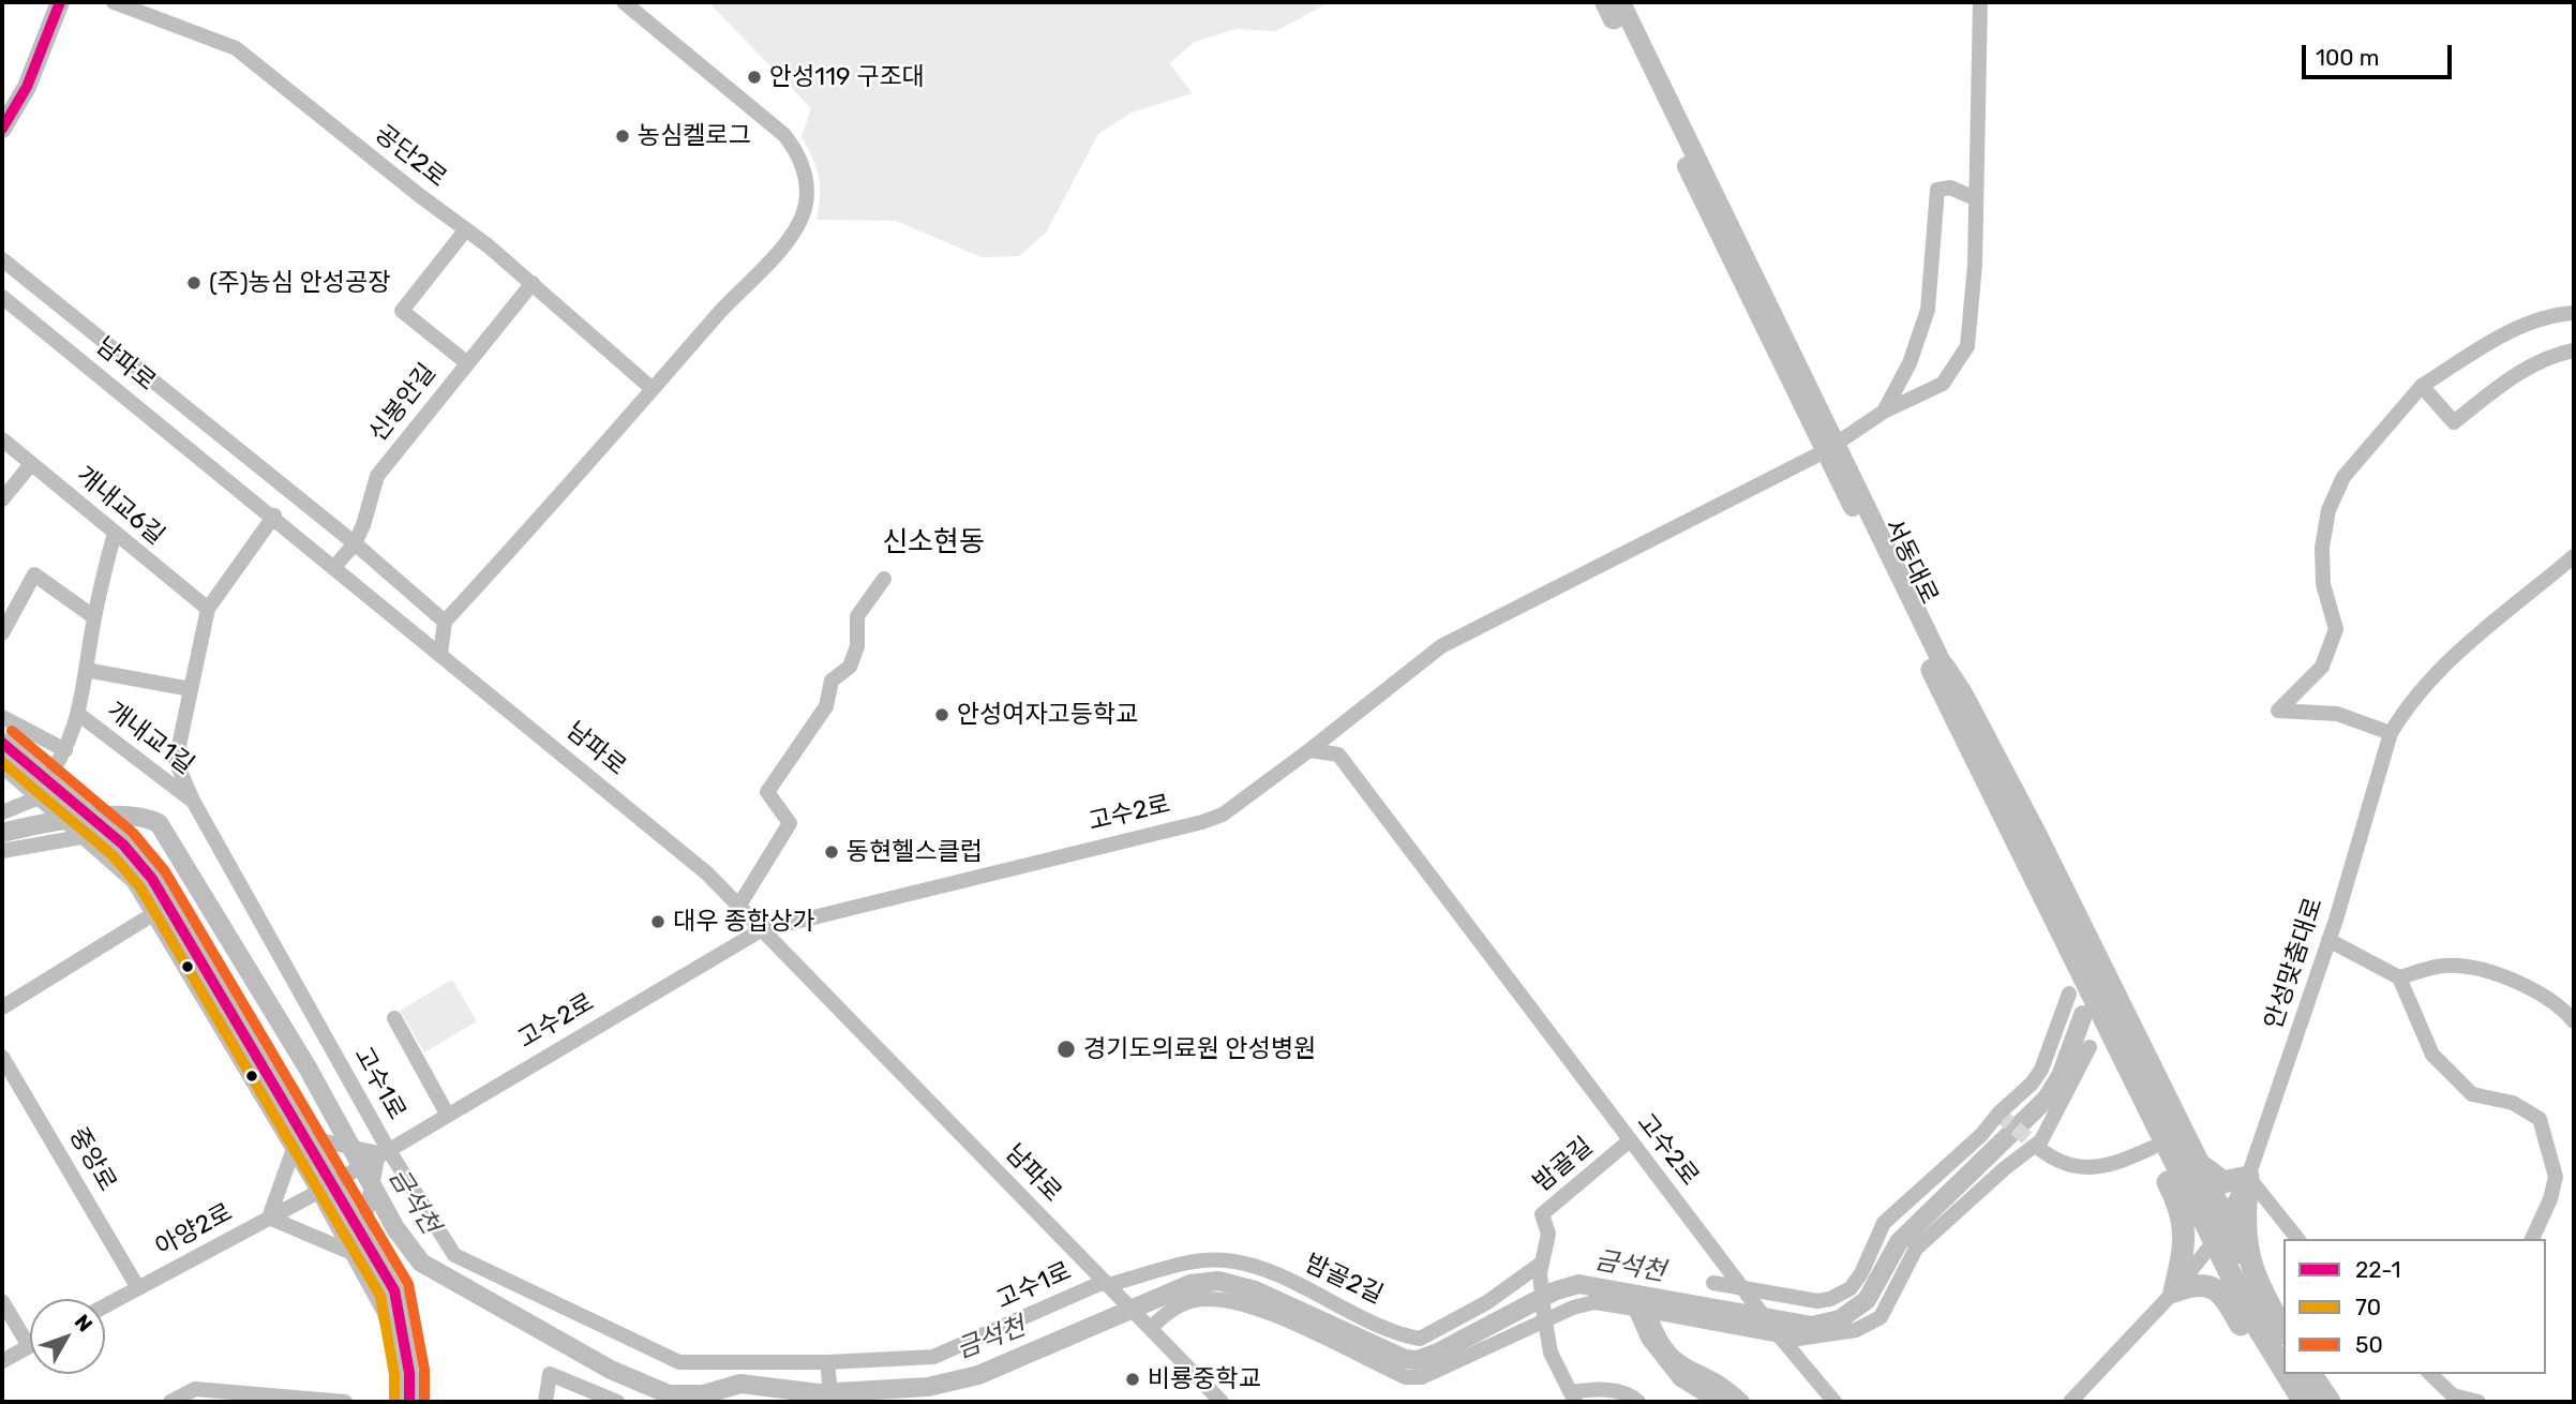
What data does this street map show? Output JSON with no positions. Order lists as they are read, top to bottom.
{
  "streets": {
    "main road": ["서동대로"],
    "street": [
      "공단2로",
      "남파로",
      "신봉안길",
      "개내교6길",
      "개내교1길",
      "고수2로",
      "안성맞춤대로",
      "고수1로",
      "중앙로",
      "밤골길",
      "아양2로",
      "밤골2길"
    ]
  },
  "crossings": [
    ["공단2로", "신봉안길"],
    ["남파로", "신봉안길"],
    ["남파로", "고수2로"],
    ["남파로", "고수1로"],
    ["남파로", "밤골2길"],
    ["개내교6길", "개내교1길"],
    ["개내교6길", "고수1로"],
    ["개내교1길", "고수1로"],
    ["고수2로", "고수1로"],
    ["고수2로", "밤골길"],
    ["고수2로", "아양2로"],
    ["고수1로", "밤골2길"],
    ["중앙로", "아양2로"],
    ["밤골길", "밤골2길"]
  ],
  "districts": ["신소현동"],
  "water": ["금석천"],
  "places": [
    "안성119 구조대",
    "농심켈로그",
    "(주)농심 안성공장",
    "안성여자고등학교",
    "동현헬스클럽",
    "대우 종합상가",
    "경기도의료원 안성병원",
    "비룡중학교"
  ],
  "lines": ["transit line 22-1", "transit line 50", "transit line 70"],
  "legend": ["22-1", "70", "50"],
  "scale_bar": "100 m",
  "north": "top right"
}
